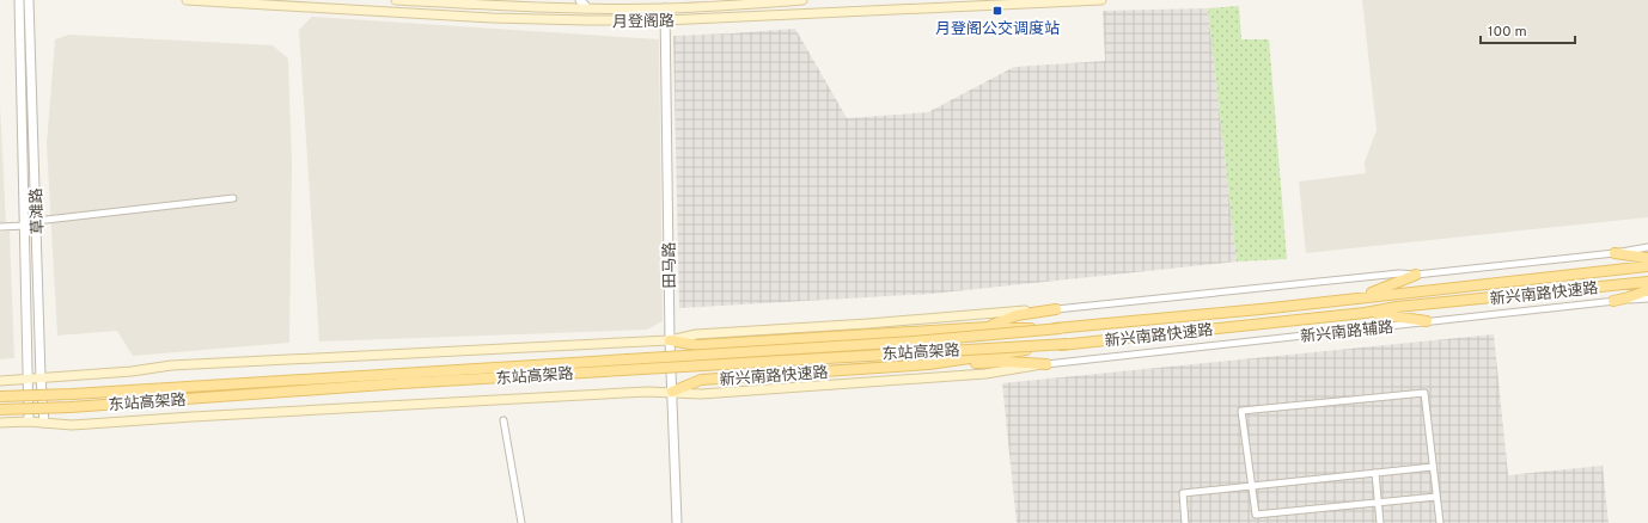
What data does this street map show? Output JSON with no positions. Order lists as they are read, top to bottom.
{
  "streets": {
    "main road": ["月登阁路", "新兴南路快速路", "东站高架路"],
    "street": ["草滩路", "田马路", "新兴南路辅路"]
  },
  "crossings": [
    ["月登阁路", "田马路"],
    ["田马路", "新兴南路快速路"],
    ["新兴南路快速路", "东站高架路"]
  ],
  "places": {
    "transit": ["月登阁公交调度站"]
  },
  "scale_bar": "100 m"
}
